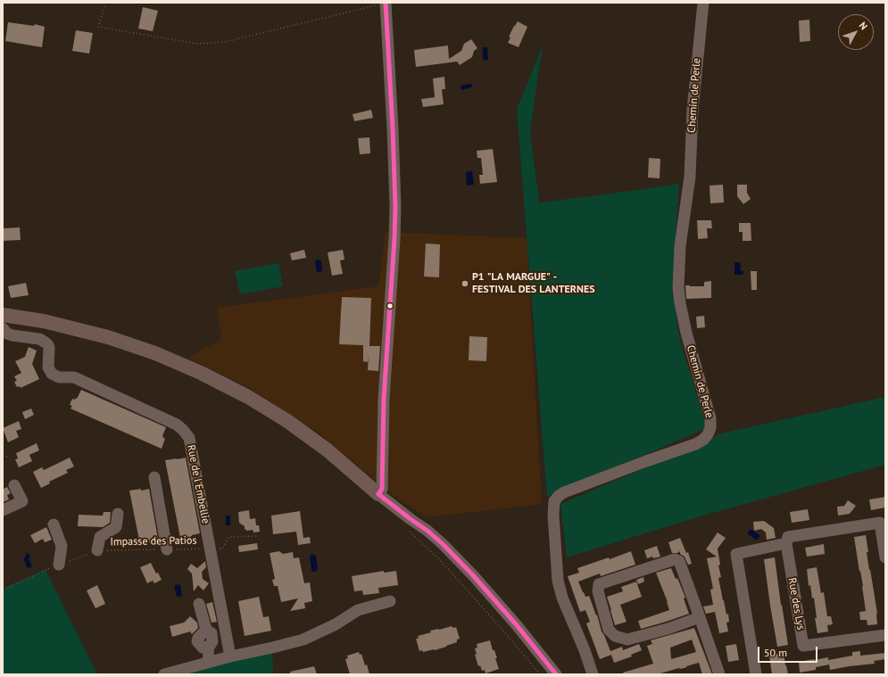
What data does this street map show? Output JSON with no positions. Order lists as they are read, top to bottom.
{
  "streets": {
    "street": ["Chemin de Perle", "Rue de l'Embellie", "Rue des Lys"],
    "path": ["Impasse des Patios"]
  },
  "crossings": [
    ["Rue de l'Embellie", "Impasse des Patios"]
  ],
  "places": ["P1 \"LA MARGUE\" - FESTIVAL DES LANTERNES"],
  "scale_bar": "50 m",
  "north": "top right"
}
